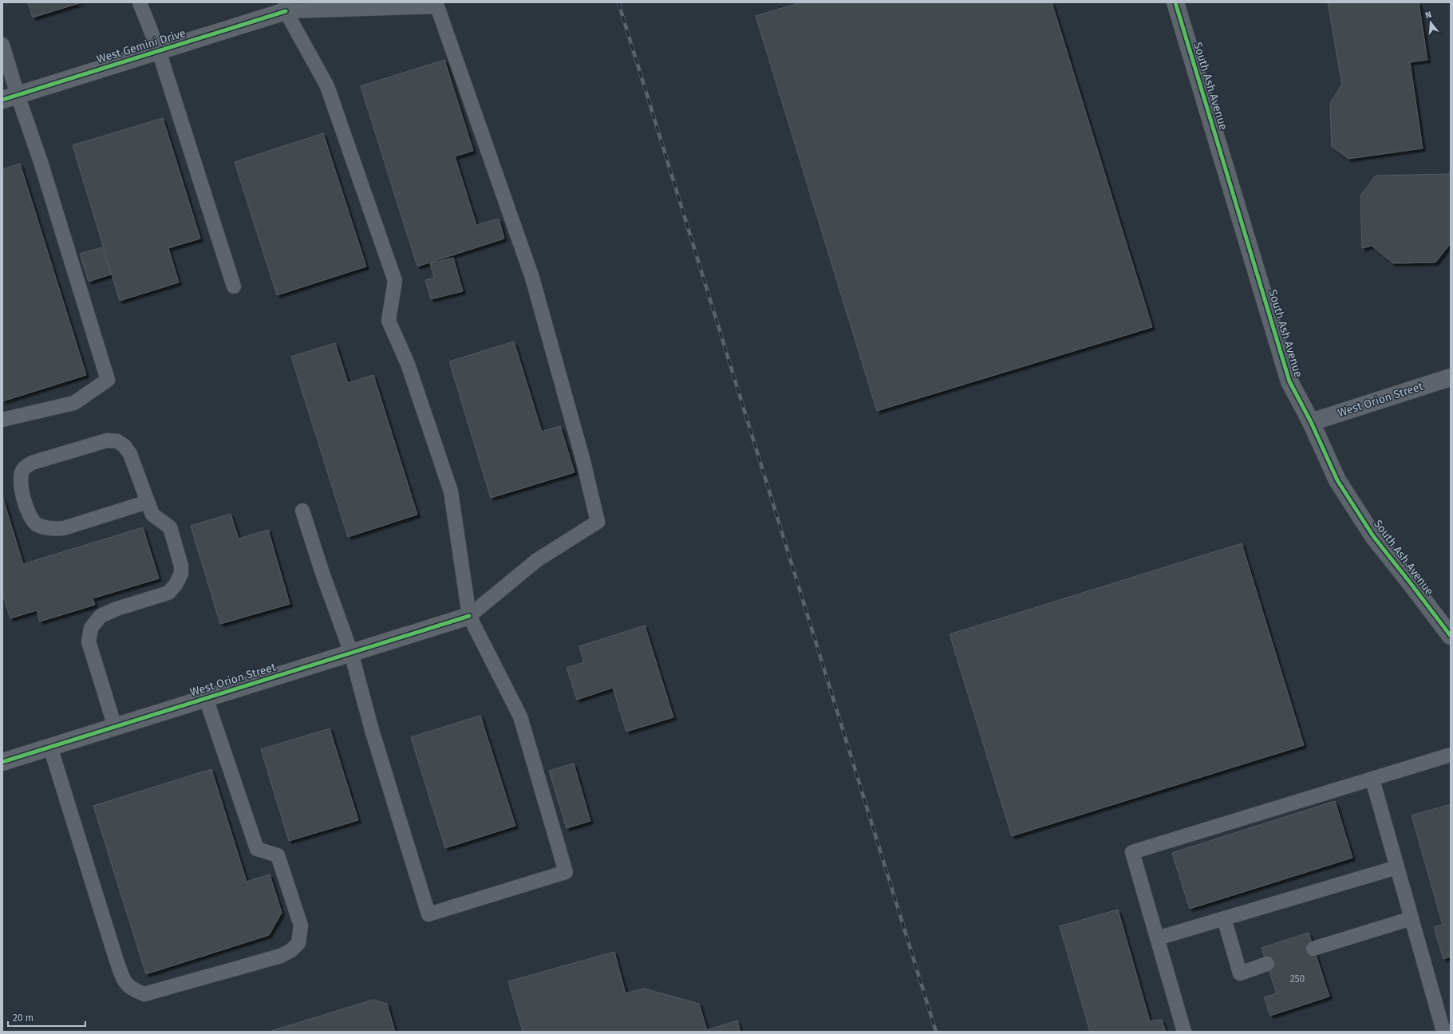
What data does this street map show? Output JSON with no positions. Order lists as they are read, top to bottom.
{
  "streets": {
    "street": ["West Gemini Drive", "South Ash Avenue", "West Orion Street"]
  },
  "crossings": [
    ["South Ash Avenue", "West Orion Street"]
  ],
  "house_numbers": ["250"],
  "scale_bar": "20 m",
  "north": "top"
}
